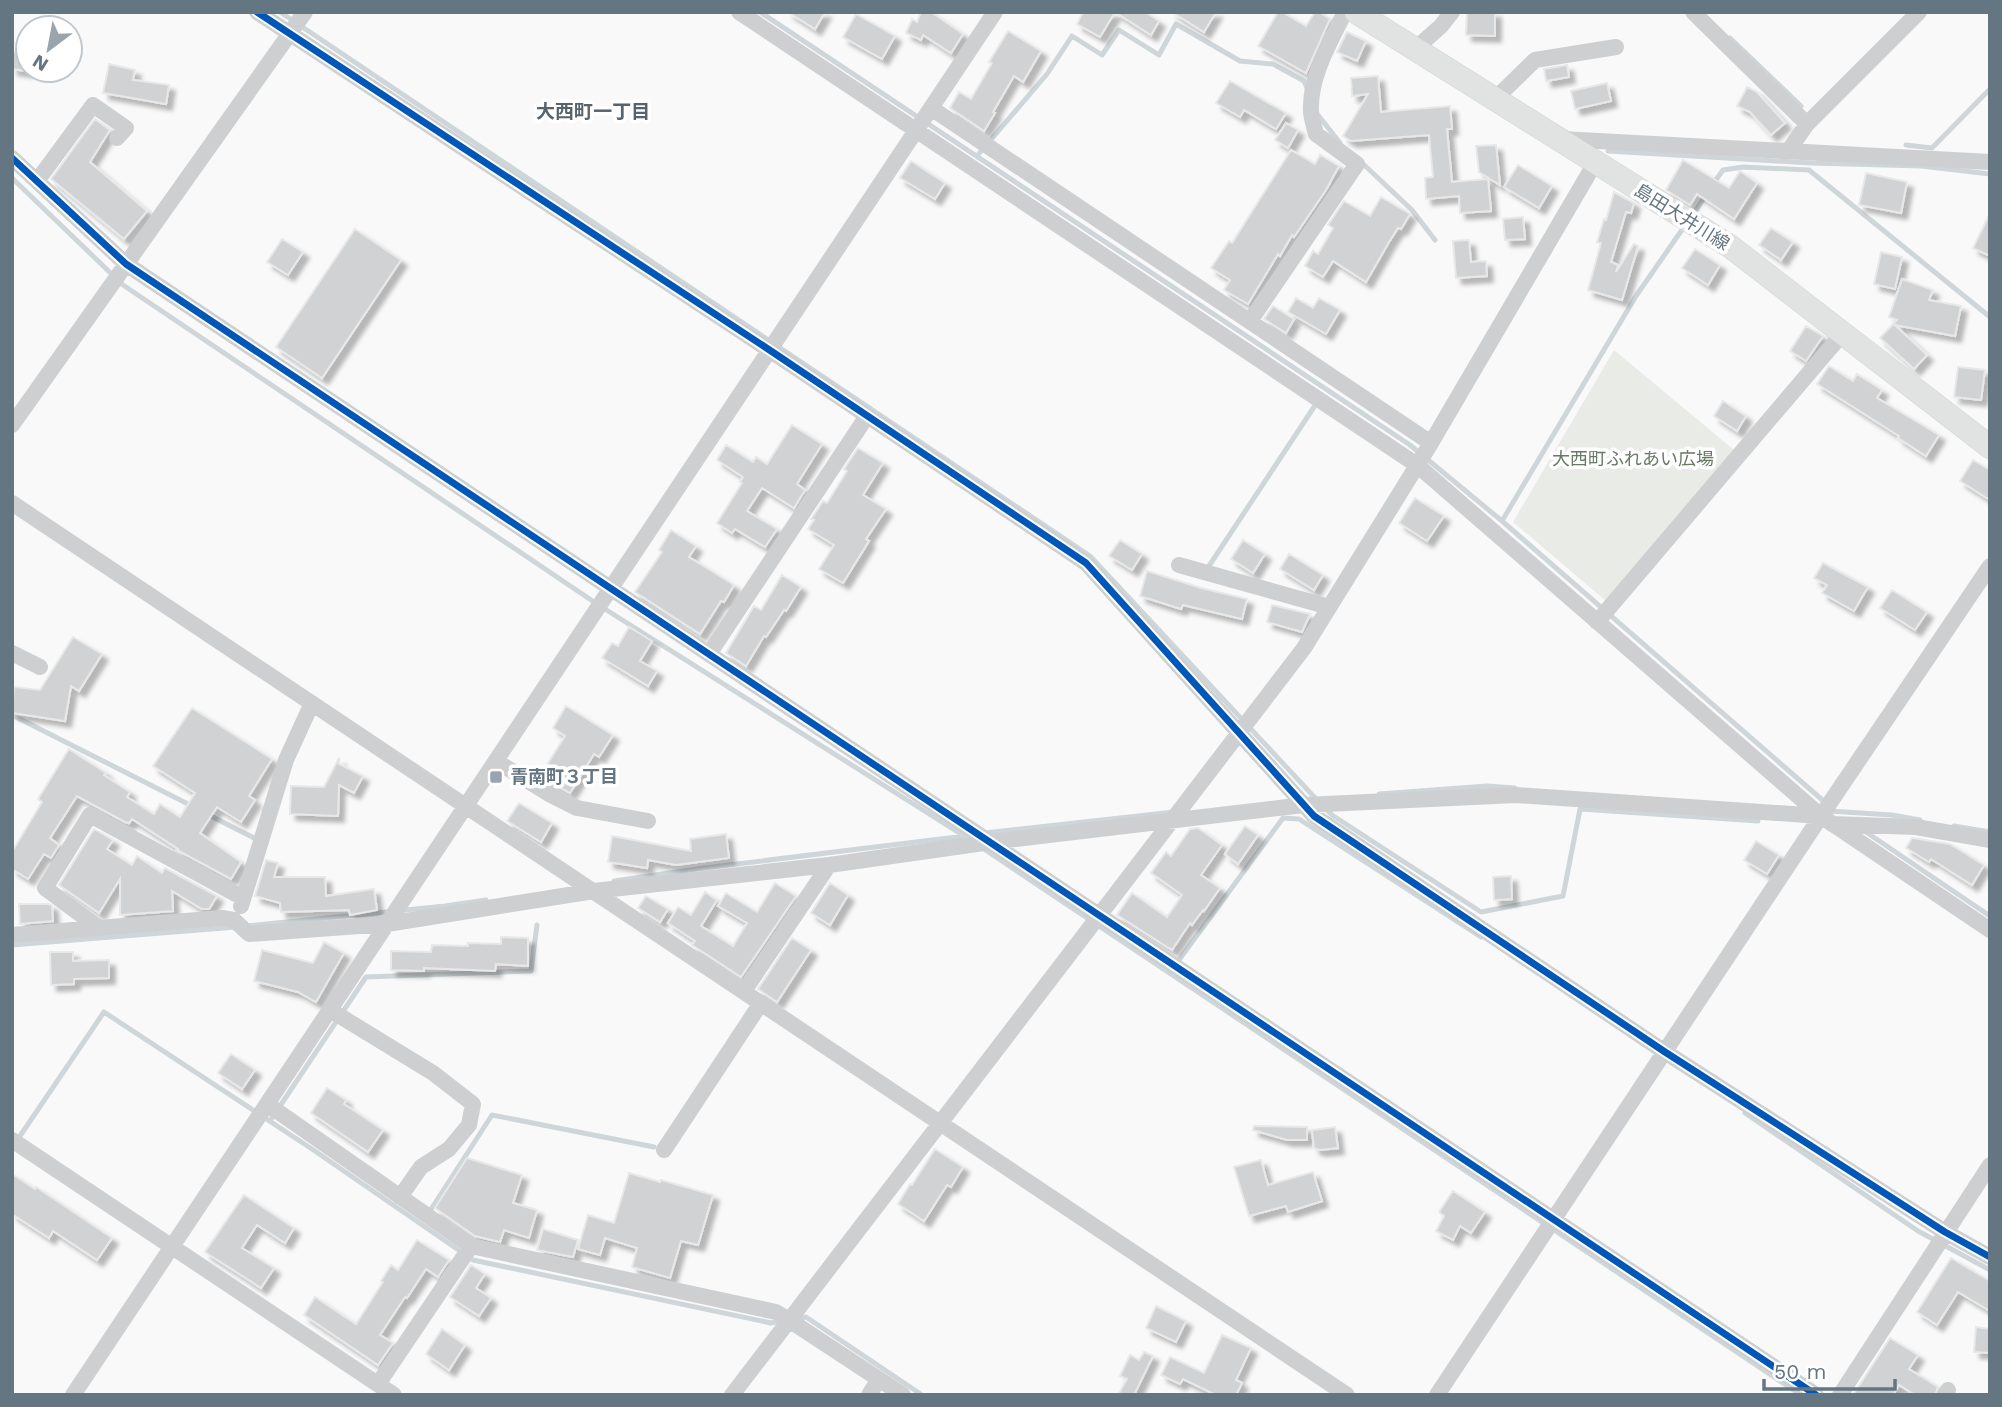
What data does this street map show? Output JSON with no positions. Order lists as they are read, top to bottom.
{
  "streets": {
    "main road": ["島田大井川線"]
  },
  "districts": ["大西町一丁目"],
  "parks": ["大西町ふれあい広場"],
  "places": {
    "transit": ["青南町３丁目"]
  },
  "scale_bar": "50 m",
  "north": "bottom left"
}
